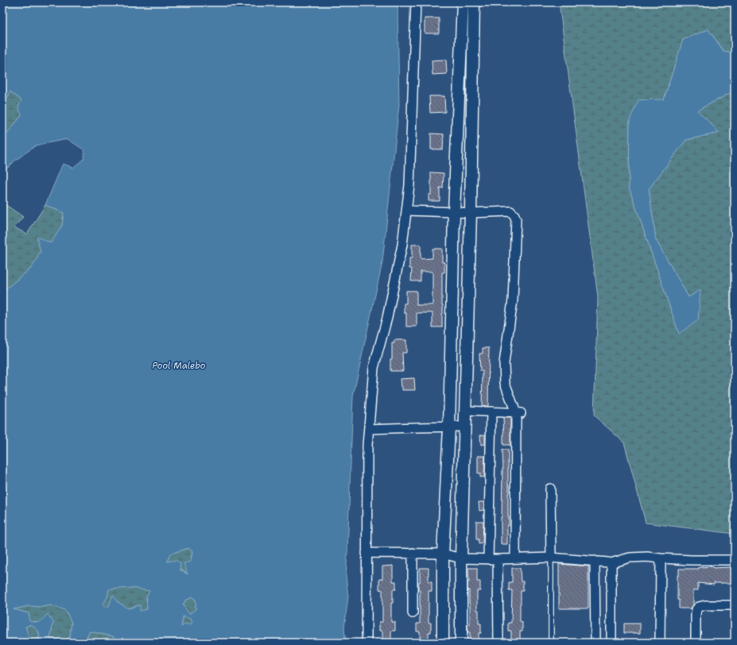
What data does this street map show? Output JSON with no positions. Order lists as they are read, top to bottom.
{
  "water": ["Pool Malebo"]
}
